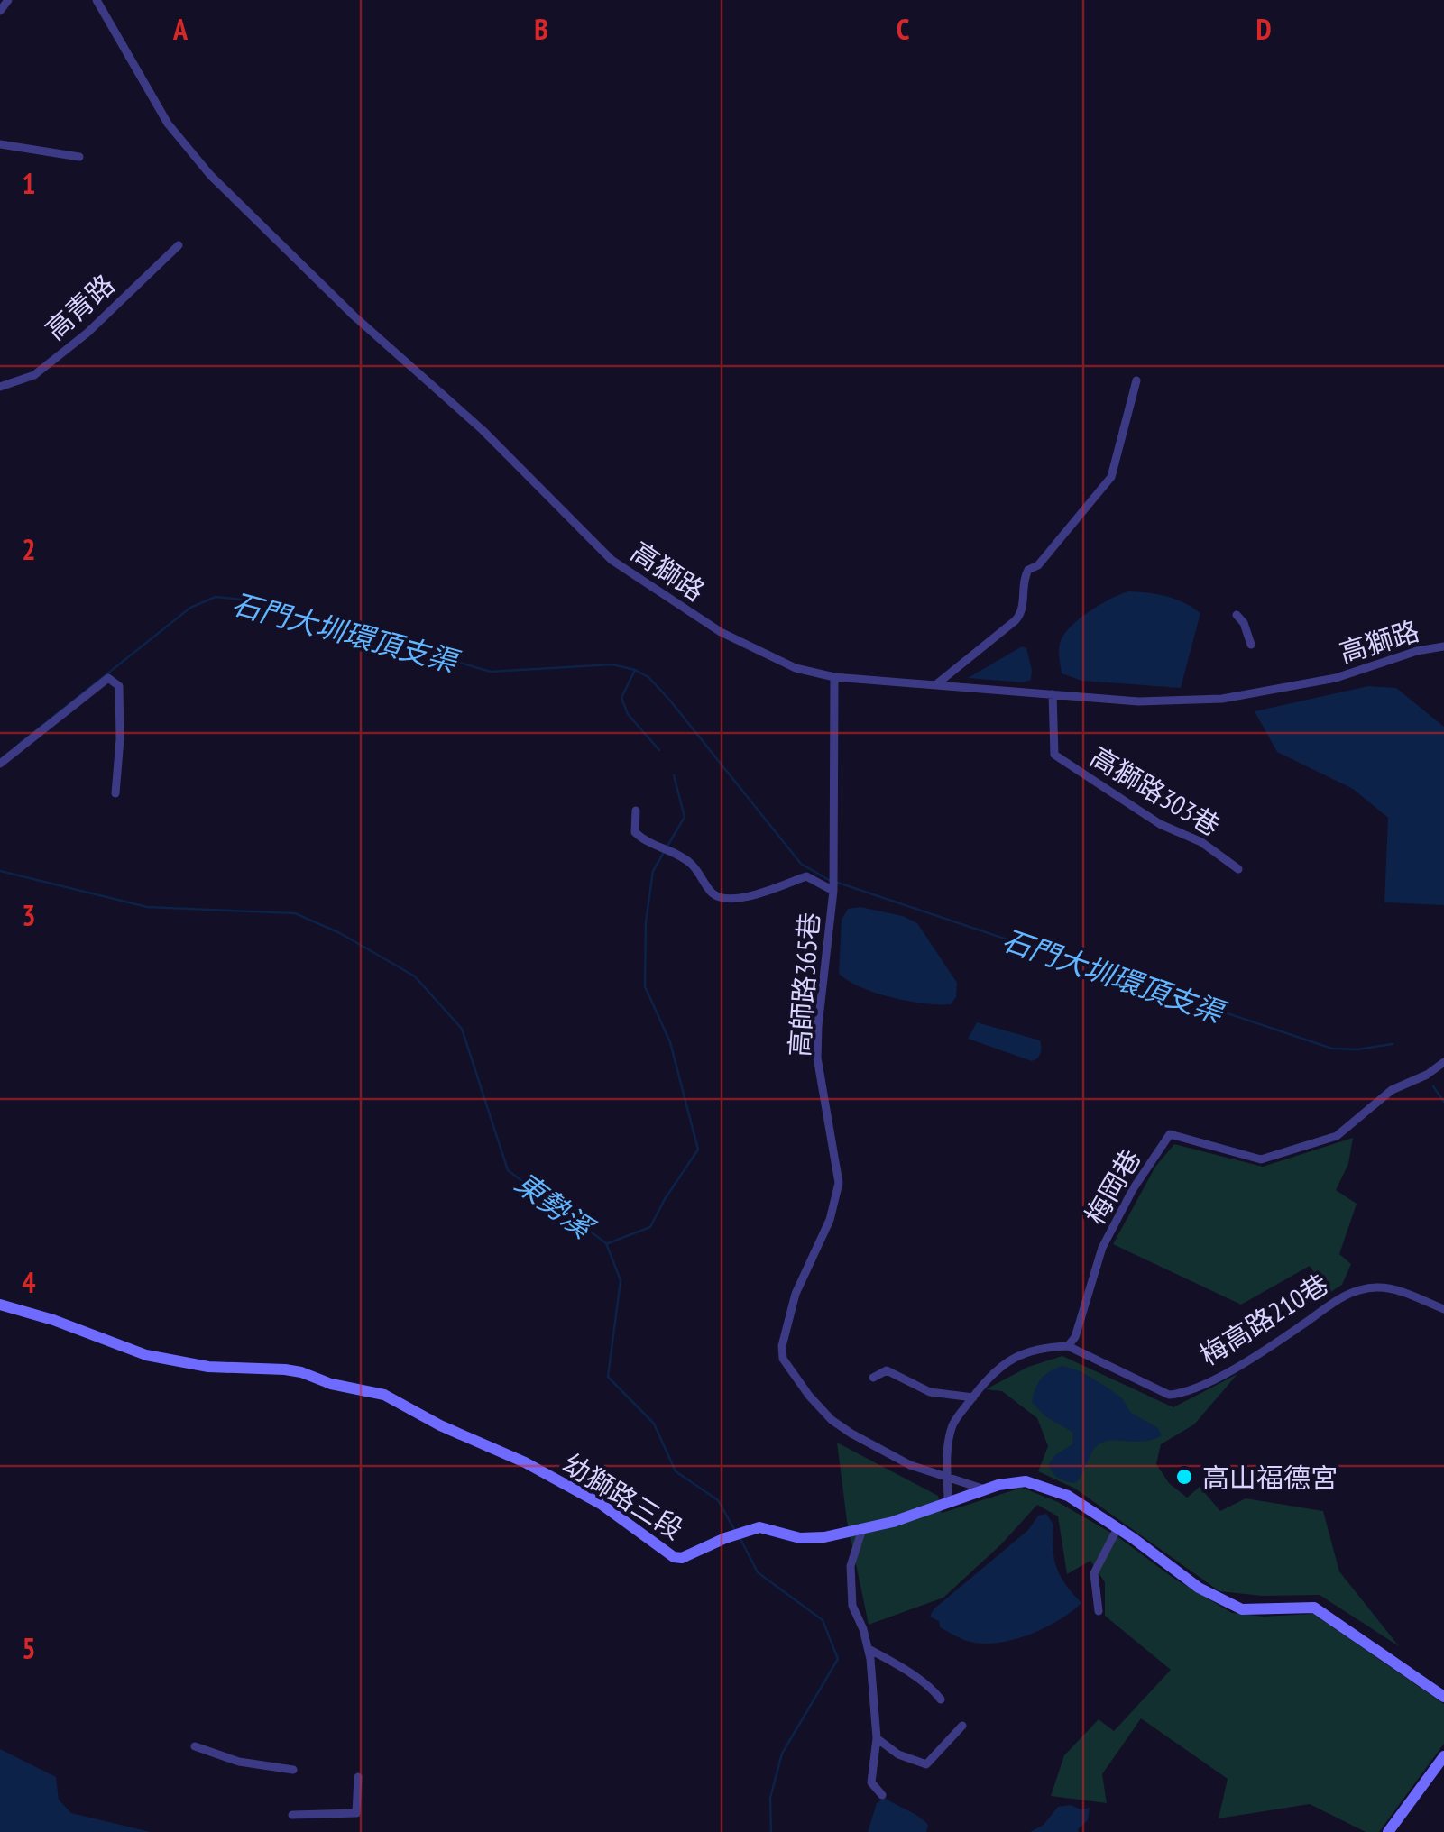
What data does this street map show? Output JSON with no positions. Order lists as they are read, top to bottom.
{
  "streets": {
    "street": [
      "高青路",
      "高獅路",
      "高獅路303巷",
      "高師路365巷",
      "梅岡巷",
      "梅高路210巷",
      "幼獅路三段"
    ]
  },
  "crossings": [
    ["高獅路", "高獅路303巷"],
    ["高獅路", "高師路365巷"],
    ["高師路365巷", "幼獅路三段"],
    ["梅岡巷", "梅高路210巷"]
  ],
  "water": ["石門大圳環頂支渠", "東勢溪"],
  "places": ["高山福德宮"],
  "grid": {
    "columns": [
      "A",
      "B",
      "C",
      "D"
    ],
    "rows": [
      "1",
      "2",
      "3",
      "4",
      "5"
    ]
  }
}
